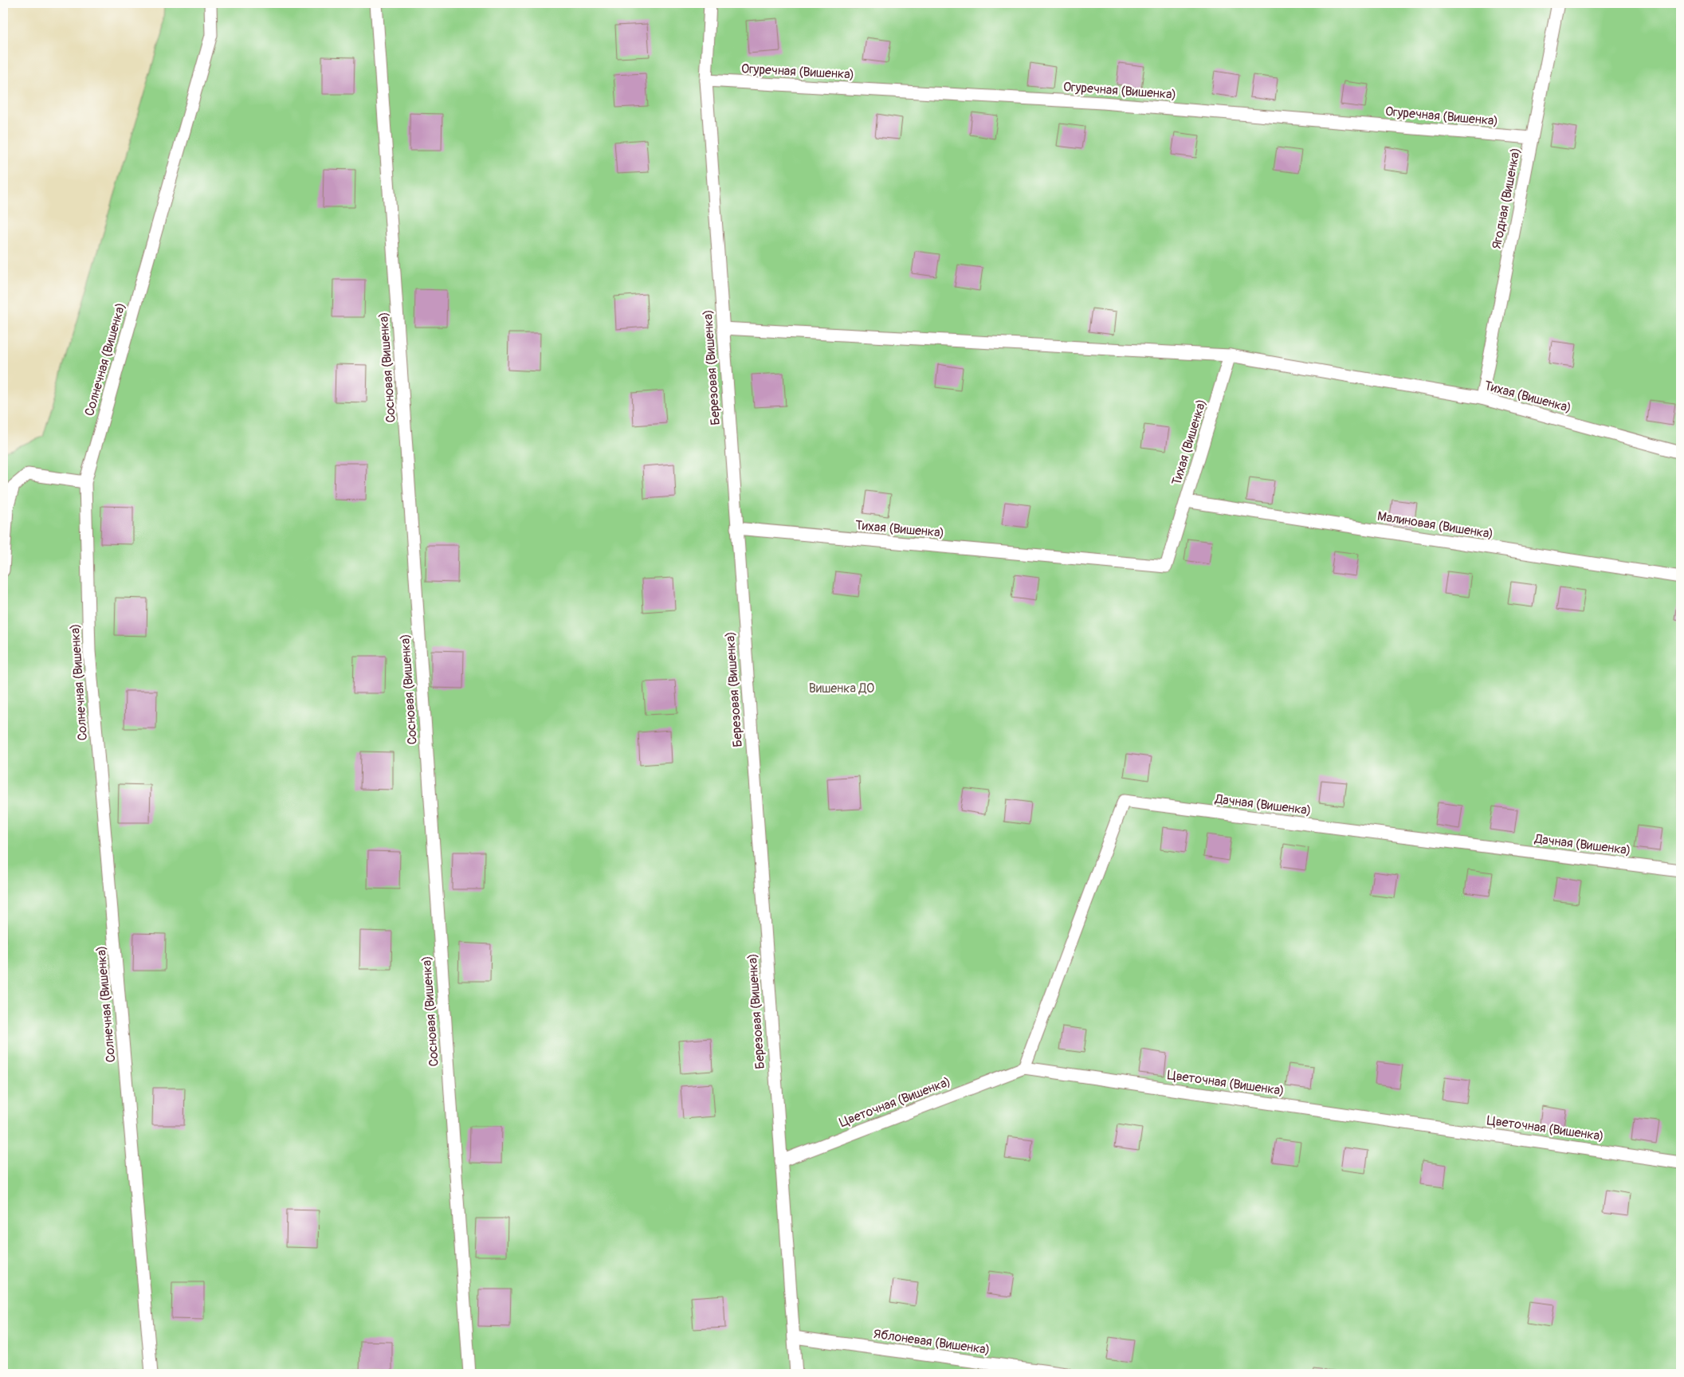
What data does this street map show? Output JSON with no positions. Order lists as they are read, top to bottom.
{
  "streets": {
    "lane": [
      "Огуречная (Вишенка)",
      "Ягодная (Вишенка)",
      "Солнечная (Вишенка)",
      "Сосновая (Вишенка)",
      "Березовая (Вишенка)",
      "Тихая (Вишенка)",
      "Малиновая (Вишенка)",
      "Дачная (Вишенка)",
      "Цветочная (Вишенка)",
      "Яблоневая (Вишенка)"
    ]
  },
  "crossings": [
    ["Огуречная (Вишенка)", "Ягодная (Вишенка)"],
    ["Огуречная (Вишенка)", "Березовая (Вишенка)"],
    ["Ягодная (Вишенка)", "Тихая (Вишенка)"],
    ["Березовая (Вишенка)", "Тихая (Вишенка)"],
    ["Березовая (Вишенка)", "Цветочная (Вишенка)"],
    ["Березовая (Вишенка)", "Яблоневая (Вишенка)"],
    ["Тихая (Вишенка)", "Малиновая (Вишенка)"],
    ["Дачная (Вишенка)", "Цветочная (Вишенка)"]
  ],
  "parks": ["Вишенка ДО"]
}
